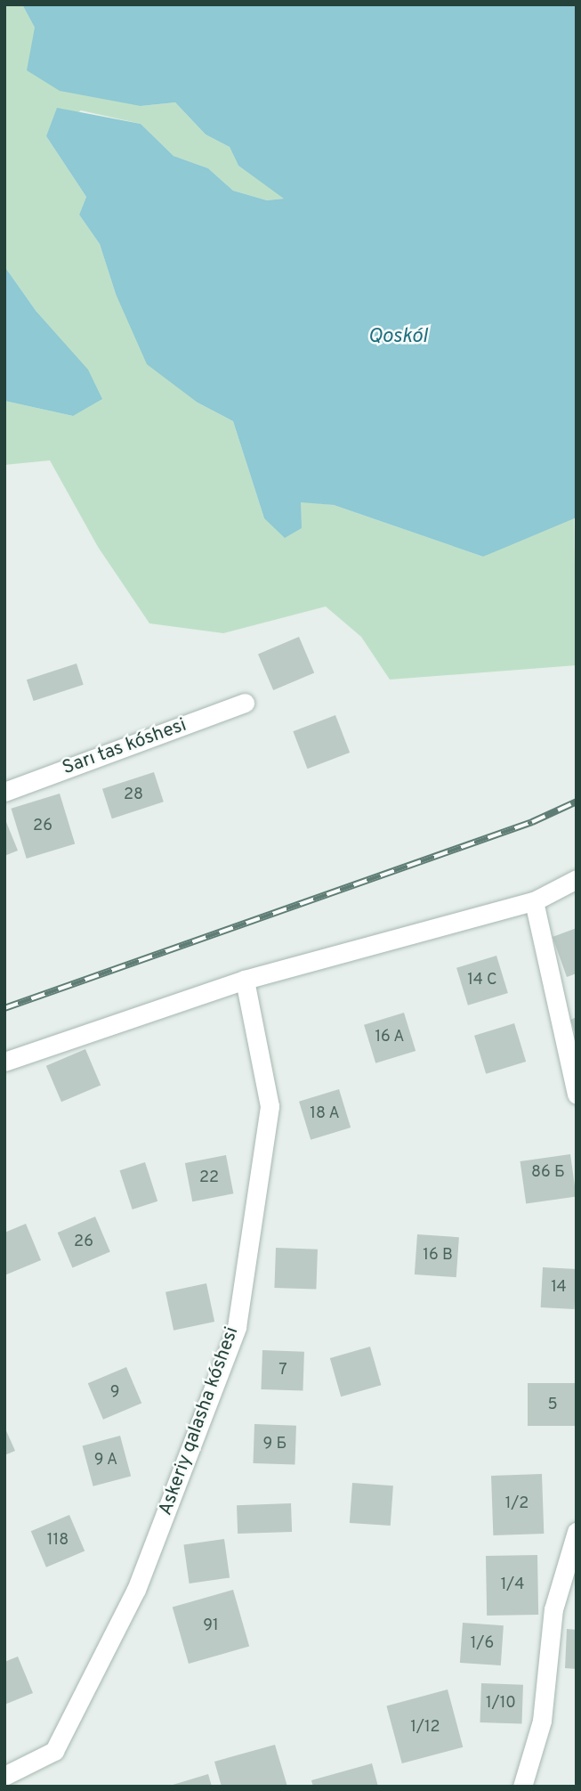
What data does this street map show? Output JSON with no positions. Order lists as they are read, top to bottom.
{
  "streets": {
    "street": ["Sarı tas kóshesi", "Askeriy qalasha kóshesi"]
  },
  "water": ["Qoskól"],
  "house_numbers": [
    "28",
    "26",
    "14 С",
    "16 А",
    "18 А",
    "86 Б",
    "22",
    "26",
    "16 В",
    "14",
    "7",
    "9",
    "5",
    "9 Б",
    "9 А",
    "1/2",
    "118",
    "1/4",
    "91",
    "1/6",
    "1/10",
    "1/12"
  ]
}
